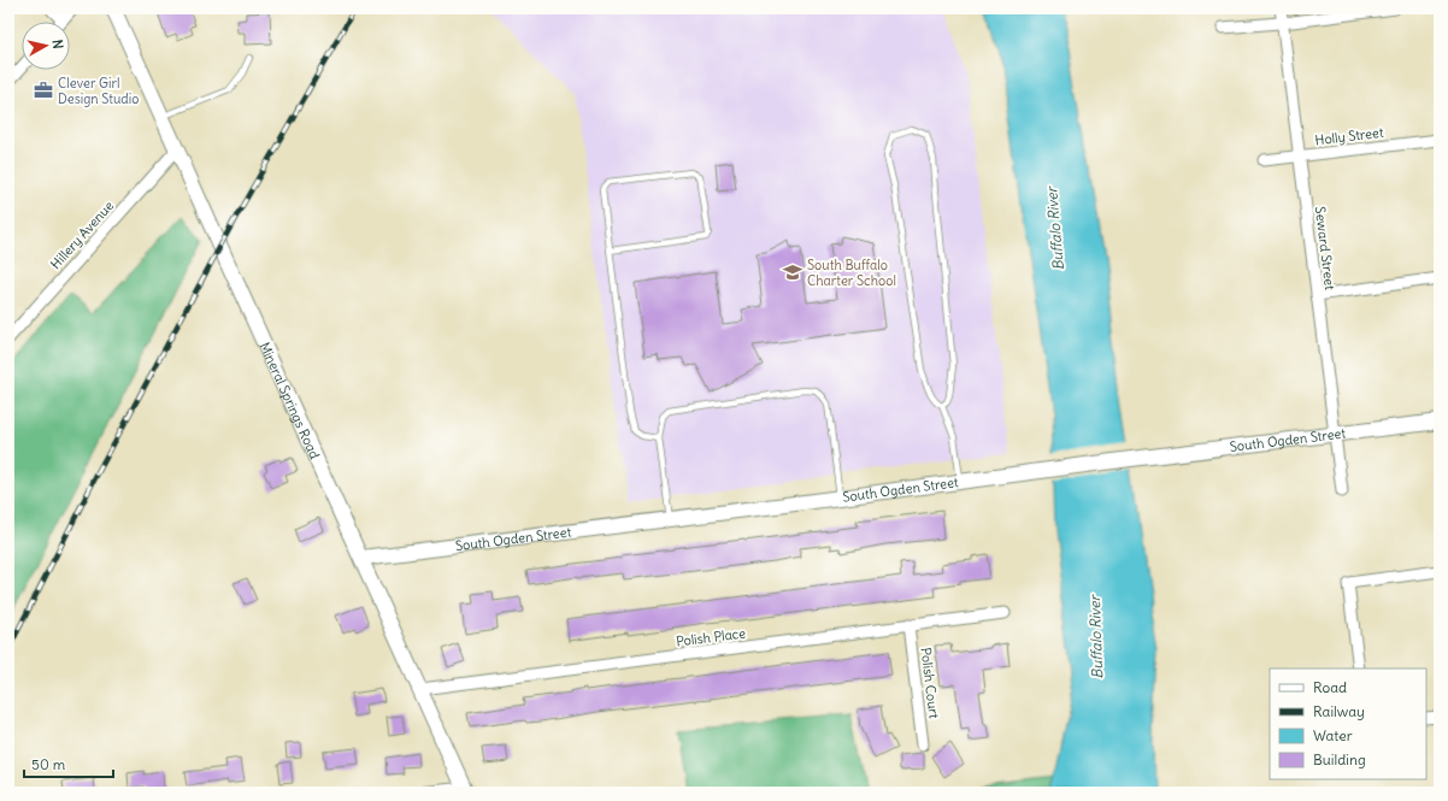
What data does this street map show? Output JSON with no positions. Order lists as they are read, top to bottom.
{
  "streets": {
    "street": [
      "Holly Street",
      "Hillery Avenue",
      "Seward Street",
      "Mineral Springs Road",
      "South Ogden Street",
      "Polish Place",
      "Polish Court"
    ]
  },
  "crossings": [
    ["Holly Street", "Seward Street"],
    ["Hillery Avenue", "Mineral Springs Road"],
    ["Seward Street", "South Ogden Street"],
    ["Mineral Springs Road", "South Ogden Street"],
    ["Mineral Springs Road", "Polish Place"],
    ["Polish Place", "Polish Court"]
  ],
  "water": ["Buffalo River"],
  "places": {
    "office": ["Clever Girl Design Studio"],
    "school or university": ["South Buffalo Charter School"]
  },
  "legend": [
    "Road",
    "Railway",
    "Water",
    "Building"
  ],
  "scale_bar": "50 m",
  "north": "right"
}
